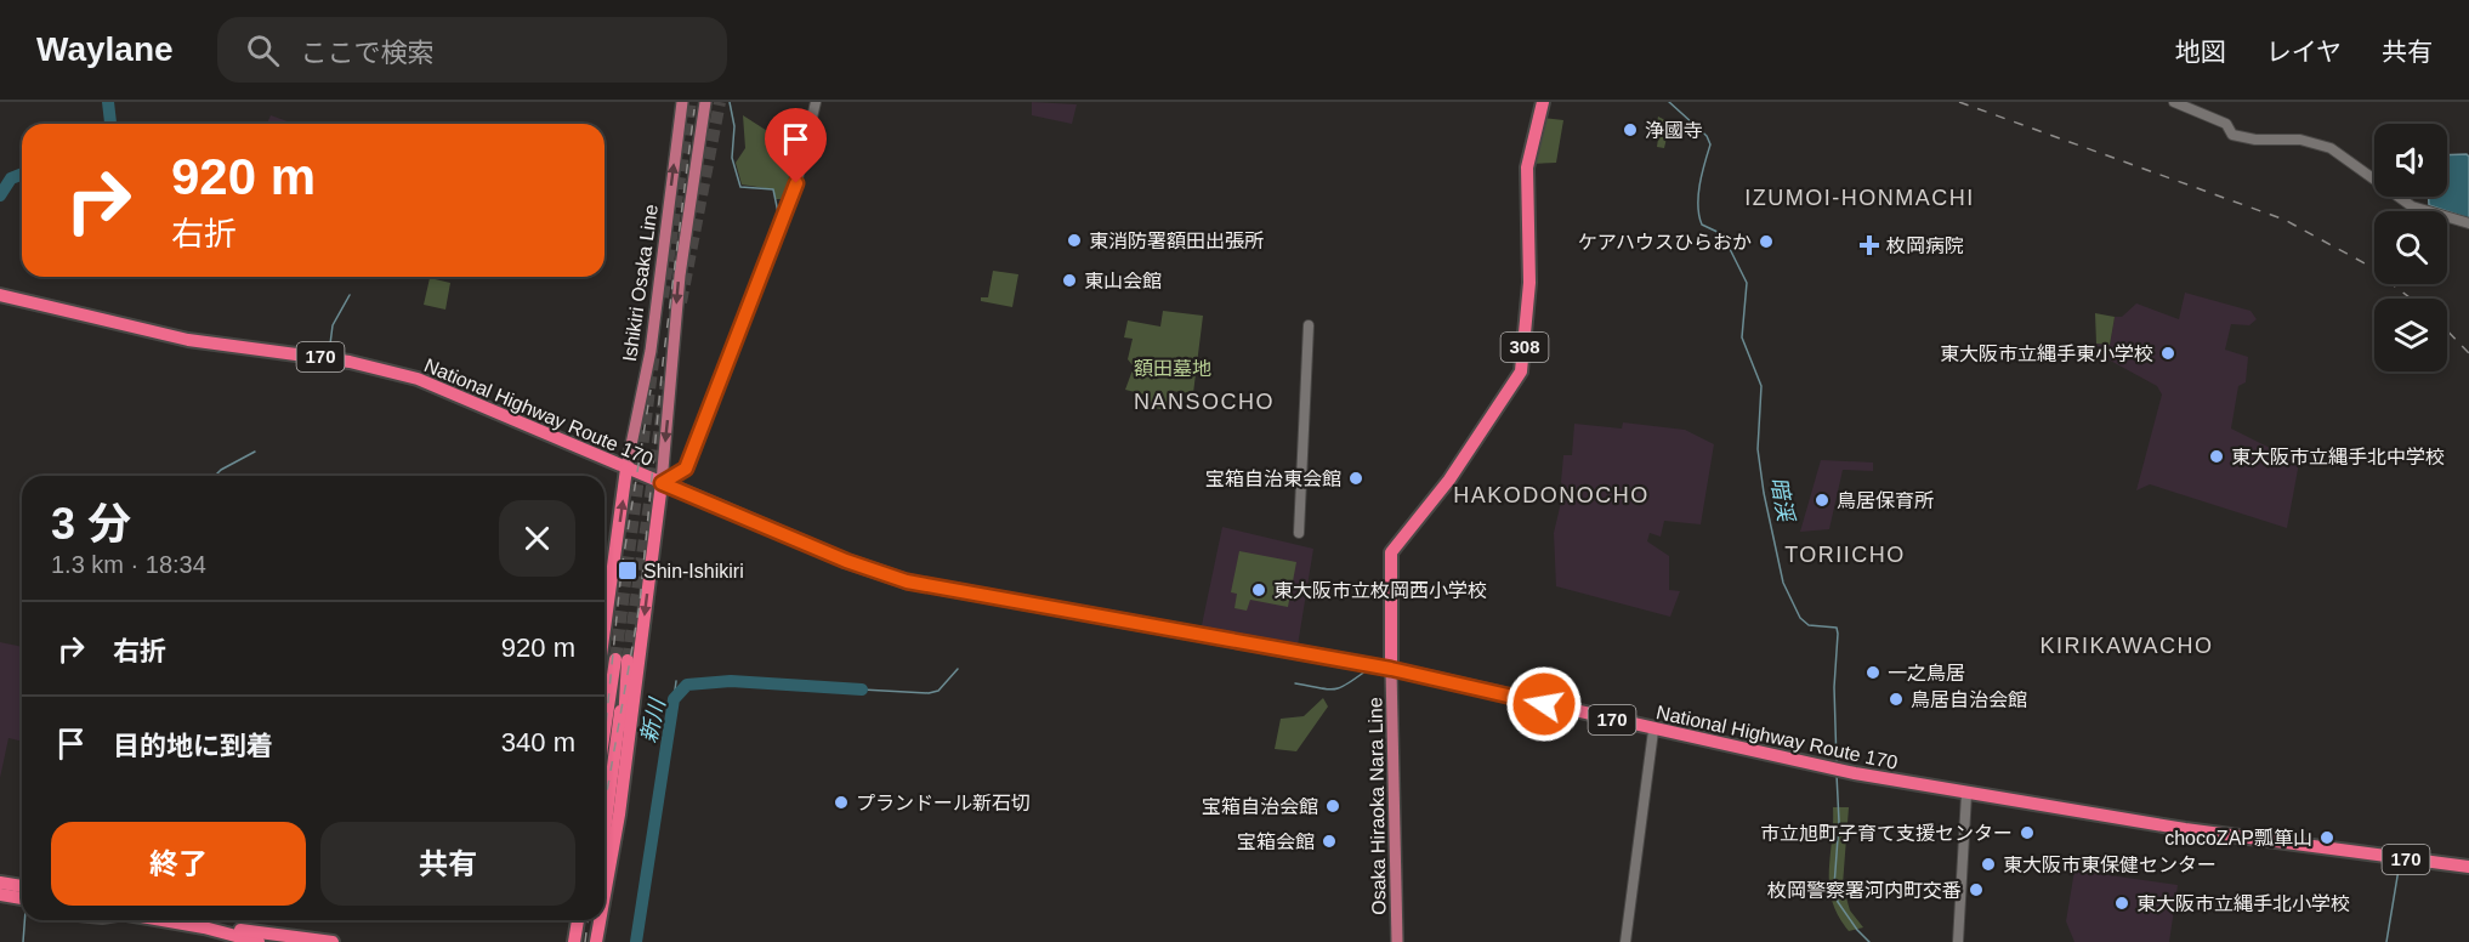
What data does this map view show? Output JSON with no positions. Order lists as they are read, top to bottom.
{
  "streets": {
    "highway": ["308", "170", "National Highway Route 170"],
    "main road": ["Ishikiri Osaka Line", "Osaka Hiraoka Nara Line"]
  },
  "crossings": [
    ["Ishikiri Osaka Line", "National Highway Route 170"],
    ["308", "National Highway Route 170"],
    ["308", "Osaka Hiraoka Nara Line"],
    ["National Highway Route 170", "Osaka Hiraoka Nara Line"]
  ],
  "districts": [
    "IZUMOI-HONMACHI",
    "NANSOCHO",
    "HAKODONOCHO",
    "TORIICHO",
    "KIRIKAWACHO"
  ],
  "water": ["暗渓", "新川"],
  "parks": ["額田墓地"],
  "places": {
    "other": [
      "浄國寺",
      "東消防署額田出張所",
      "ケアハウスひらおか",
      "東山会館",
      "東大阪市立縄手東小学校",
      "東大阪市立縄手北中学校",
      "宝箱自治東会館",
      "鳥居保育所",
      "東大阪市立枚岡西小学校",
      "一之鳥居",
      "鳥居自治会館",
      "プランドール新石切",
      "宝箱自治会館",
      "市立旭町子育て支援センター",
      "chocoZAP瓢箪山",
      "宝箱会館",
      "東大阪市東保健センター",
      "枚岡警察署河内町交番",
      "東大阪市立縄手北小学校"
    ],
    "health": ["枚岡病院"],
    "transit": ["Shin-Ishikiri"]
  },
  "page": {
    "header": "Waylane",
    "search": "ここで検索",
    "nav": ["地図", "レイヤ", "共有"],
    "turn": ["920 m", "右折"],
    "heading": ["3 分", "1.3 km · 18:34"],
    "list": [
      {
        "name": "右折",
        "value": "920 m"
      },
      {
        "name": "目的地に到着",
        "value": "340 m"
      }
    ],
    "buttons": ["終了", "共有"]
  }
}
